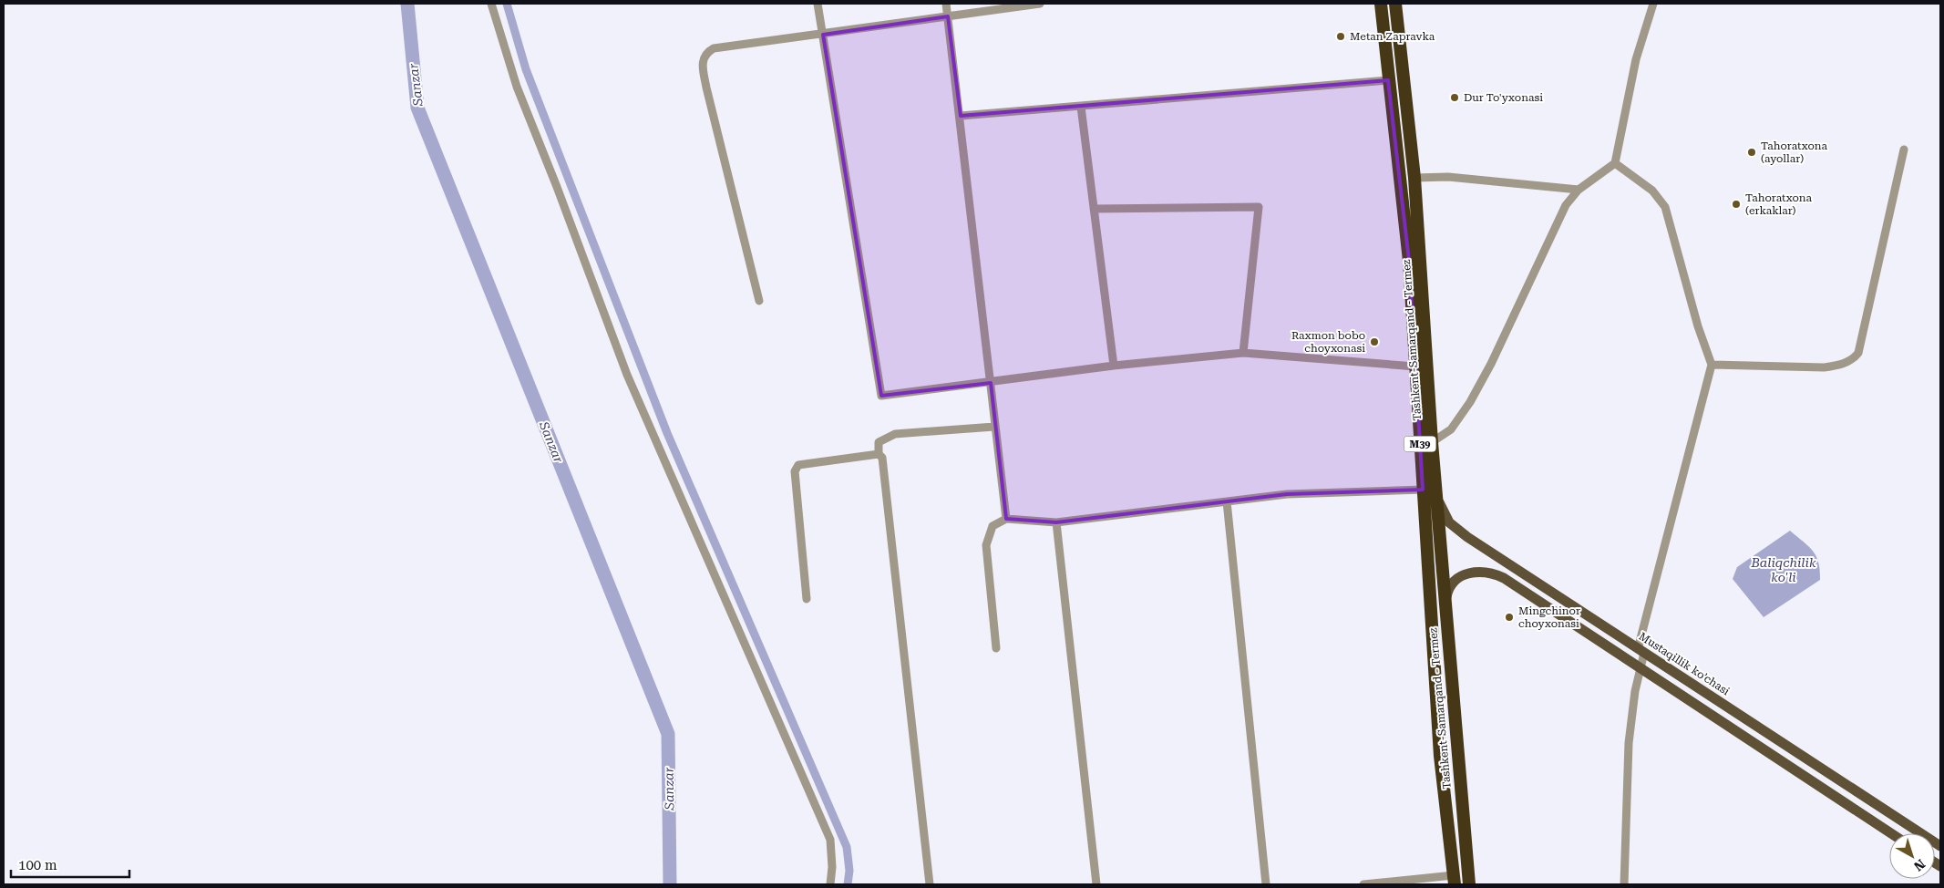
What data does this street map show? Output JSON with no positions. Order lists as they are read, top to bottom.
{
  "streets": {
    "highway": ["Tashkent-Samarqand - Termez", "M39"],
    "main road": ["Mustaqillik ko’chasi"]
  },
  "crossings": [
    ["Tashkent-Samarqand - Termez", "Mustaqillik ko’chasi"]
  ],
  "water": ["Sanzar", "Baliqchilik ko'li"],
  "places": [
    "Metan Zapravka",
    "Dur To'yxonasi",
    "Tahoratxona (ayollar)",
    "Tahoratxona (erkaklar)",
    "Raxmon bobo choyxonasi",
    "Mingchinor choyxonasi"
  ],
  "scale_bar": "100 m",
  "north": "bottom right"
}
